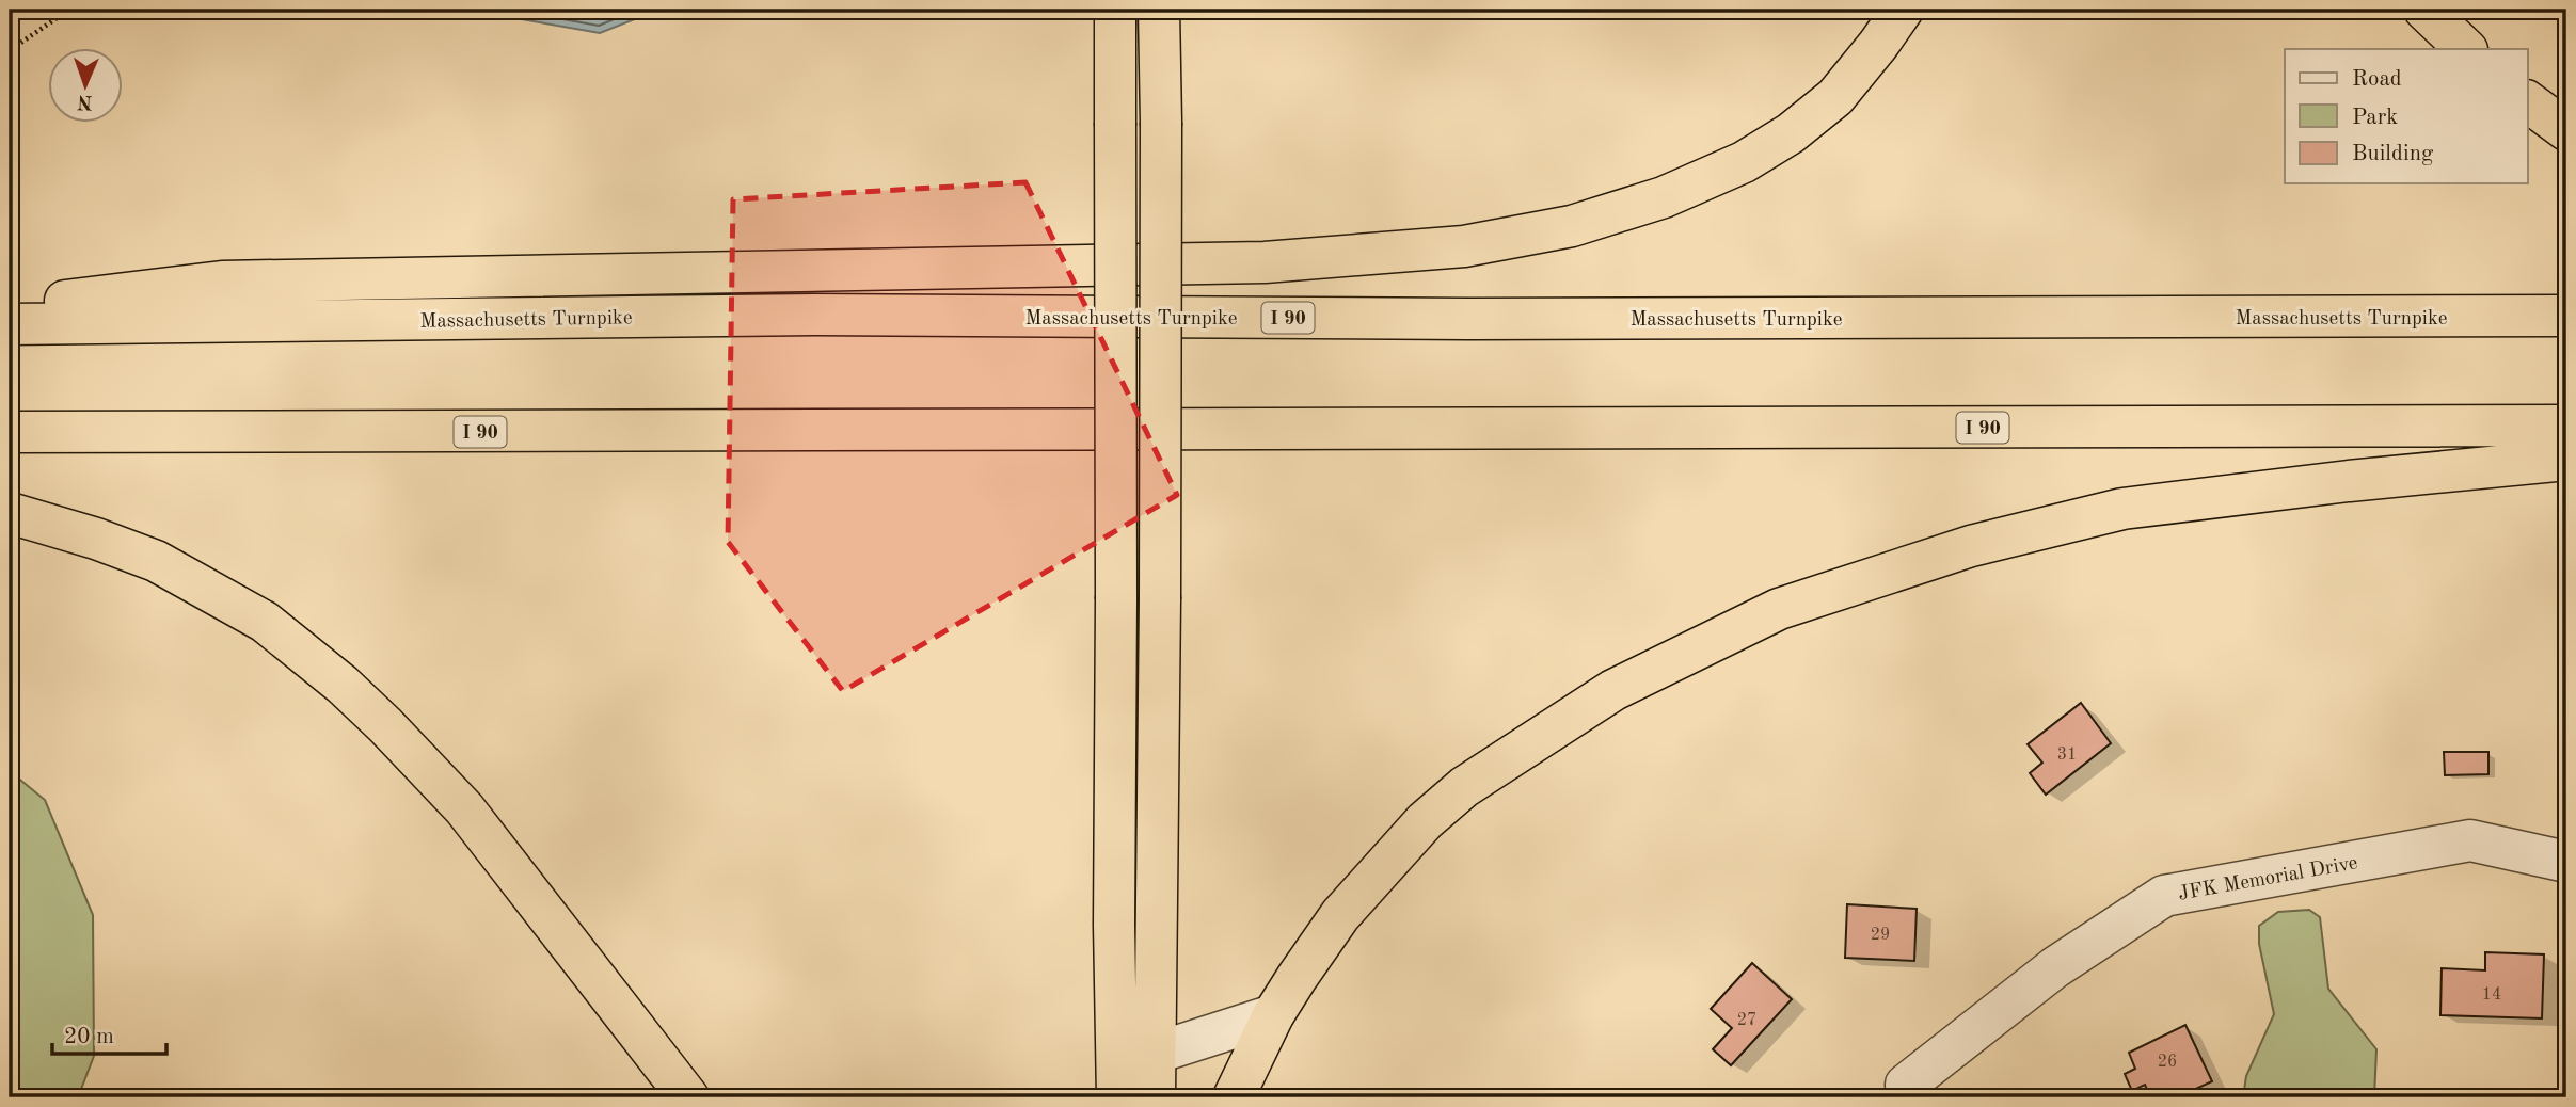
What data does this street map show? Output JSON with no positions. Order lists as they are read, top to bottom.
{
  "streets": {
    "highway": ["Massachusetts Turnpike", "I 90"],
    "street": ["JFK Memorial Drive"]
  },
  "house_numbers": [
    "31",
    "29",
    "14",
    "27",
    "26"
  ],
  "legend": ["Road", "Park", "Building"],
  "scale_bar": "20 m",
  "north": "bottom"
}
